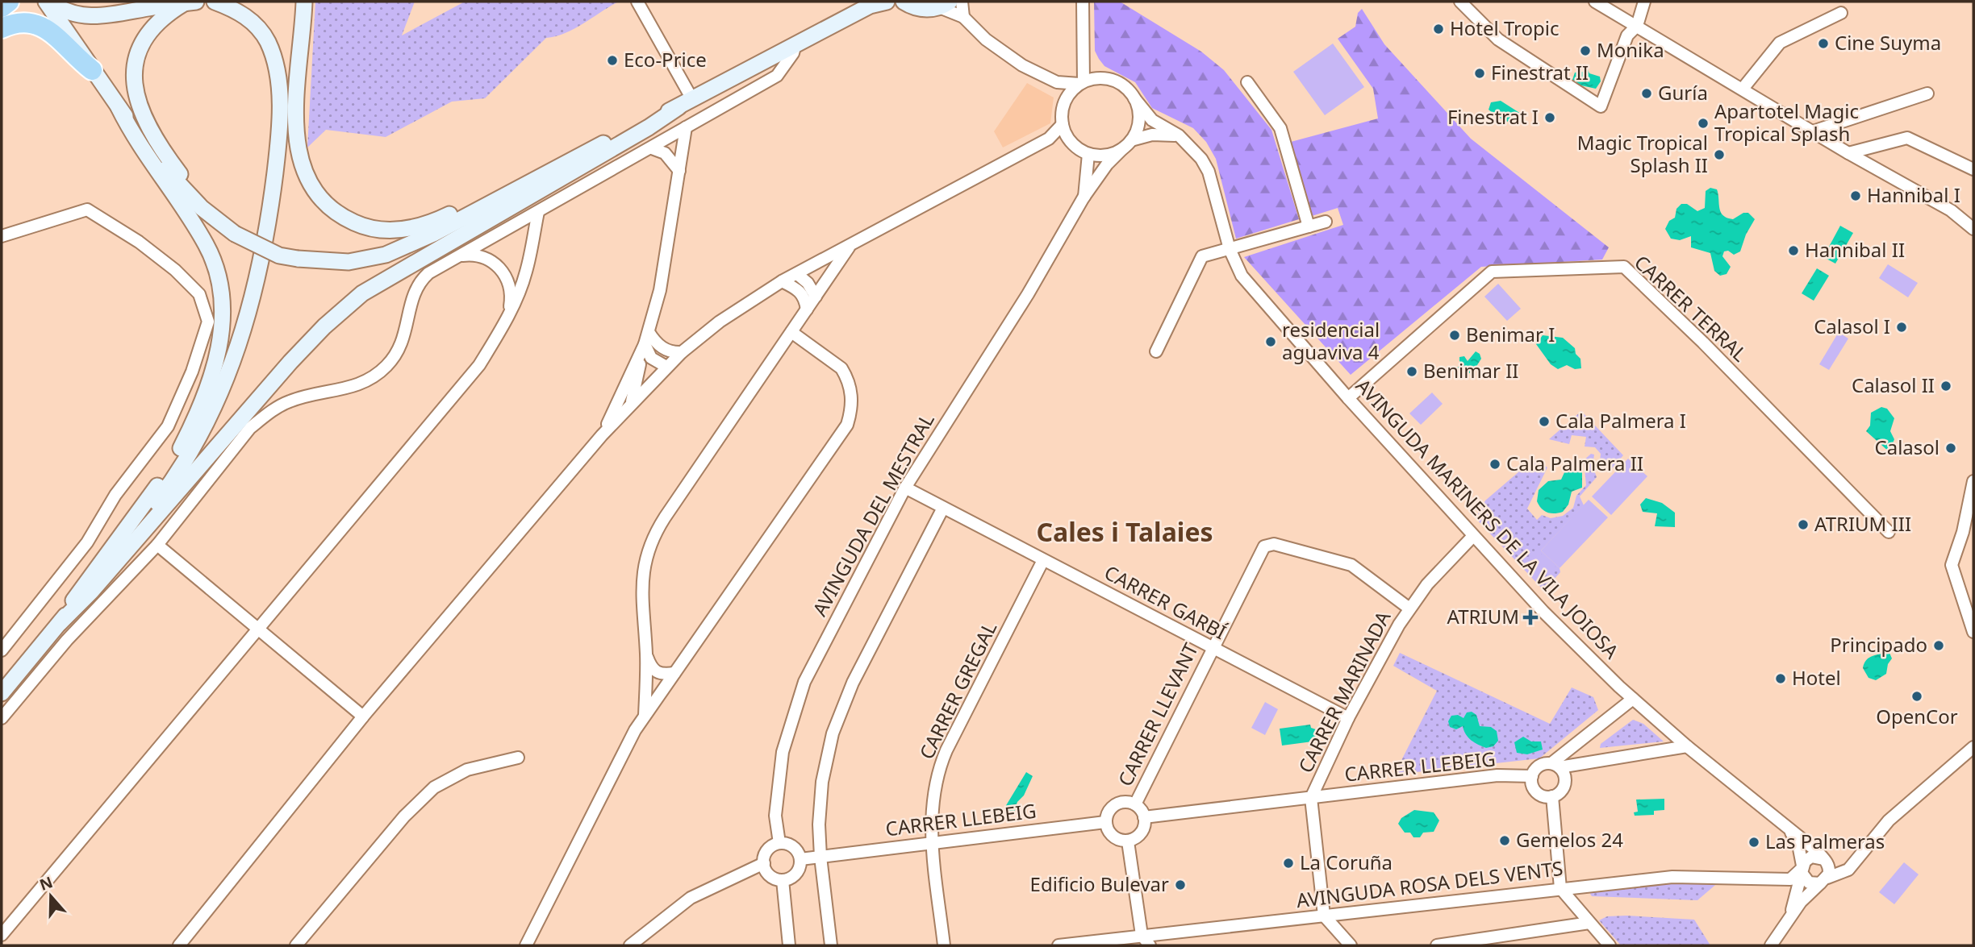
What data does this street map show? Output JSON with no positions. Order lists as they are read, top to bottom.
{
  "streets": {
    "street": [
      "CARRER TERRAL",
      "AVINGUDA DEL MESTRAL",
      "AVINGUDA MARINERS DE LA VILA JOIOSA",
      "CARRER GARBÍ",
      "CARRER GREGAL",
      "CARRER MARINADA",
      "CARRER LLEVANT",
      "CARRER LLEBEIG",
      "AVINGUDA ROSA DELS VENTS"
    ]
  },
  "crossings": [
    ["CARRER TERRAL", "AVINGUDA MARINERS DE LA VILA JOIOSA"],
    ["AVINGUDA DEL MESTRAL", "AVINGUDA MARINERS DE LA VILA JOIOSA"],
    ["AVINGUDA DEL MESTRAL", "CARRER GARBÍ"],
    ["AVINGUDA DEL MESTRAL", "CARRER LLEBEIG"],
    ["AVINGUDA MARINERS DE LA VILA JOIOSA", "CARRER MARINADA"],
    ["AVINGUDA MARINERS DE LA VILA JOIOSA", "AVINGUDA ROSA DELS VENTS"],
    ["CARRER GARBÍ", "CARRER GREGAL"],
    ["CARRER GARBÍ", "CARRER MARINADA"],
    ["CARRER GARBÍ", "CARRER LLEVANT"],
    ["CARRER GREGAL", "CARRER LLEBEIG"],
    ["CARRER MARINADA", "CARRER LLEVANT"],
    ["CARRER MARINADA", "CARRER LLEBEIG"],
    ["CARRER MARINADA", "AVINGUDA ROSA DELS VENTS"],
    ["CARRER LLEVANT", "CARRER LLEBEIG"]
  ],
  "districts": ["Cales i Talaies"],
  "places": {
    "other": [
      "Hotel Tropic",
      "Cine Suyma",
      "Monika",
      "Eco-Price",
      "Finestrat II",
      "Guría",
      "Finestrat I",
      "Apartotel Magic Tropical Splash",
      "Magic Tropical Splash II",
      "Hannibal I",
      "Hannibal II",
      "Calasol I",
      "Benimar I",
      "residencial aguaviva 4",
      "Benimar II",
      "Calasol II",
      "Cala Palmera I",
      "Calasol",
      "Cala Palmera II",
      "ATRIUM III",
      "Principado",
      "Hotel",
      "OpenCor",
      "Gemelos 24",
      "Las Palmeras",
      "La Coruña",
      "Edificio Bulevar"
    ],
    "health": ["ATRIUM"]
  },
  "north": "top"
}
